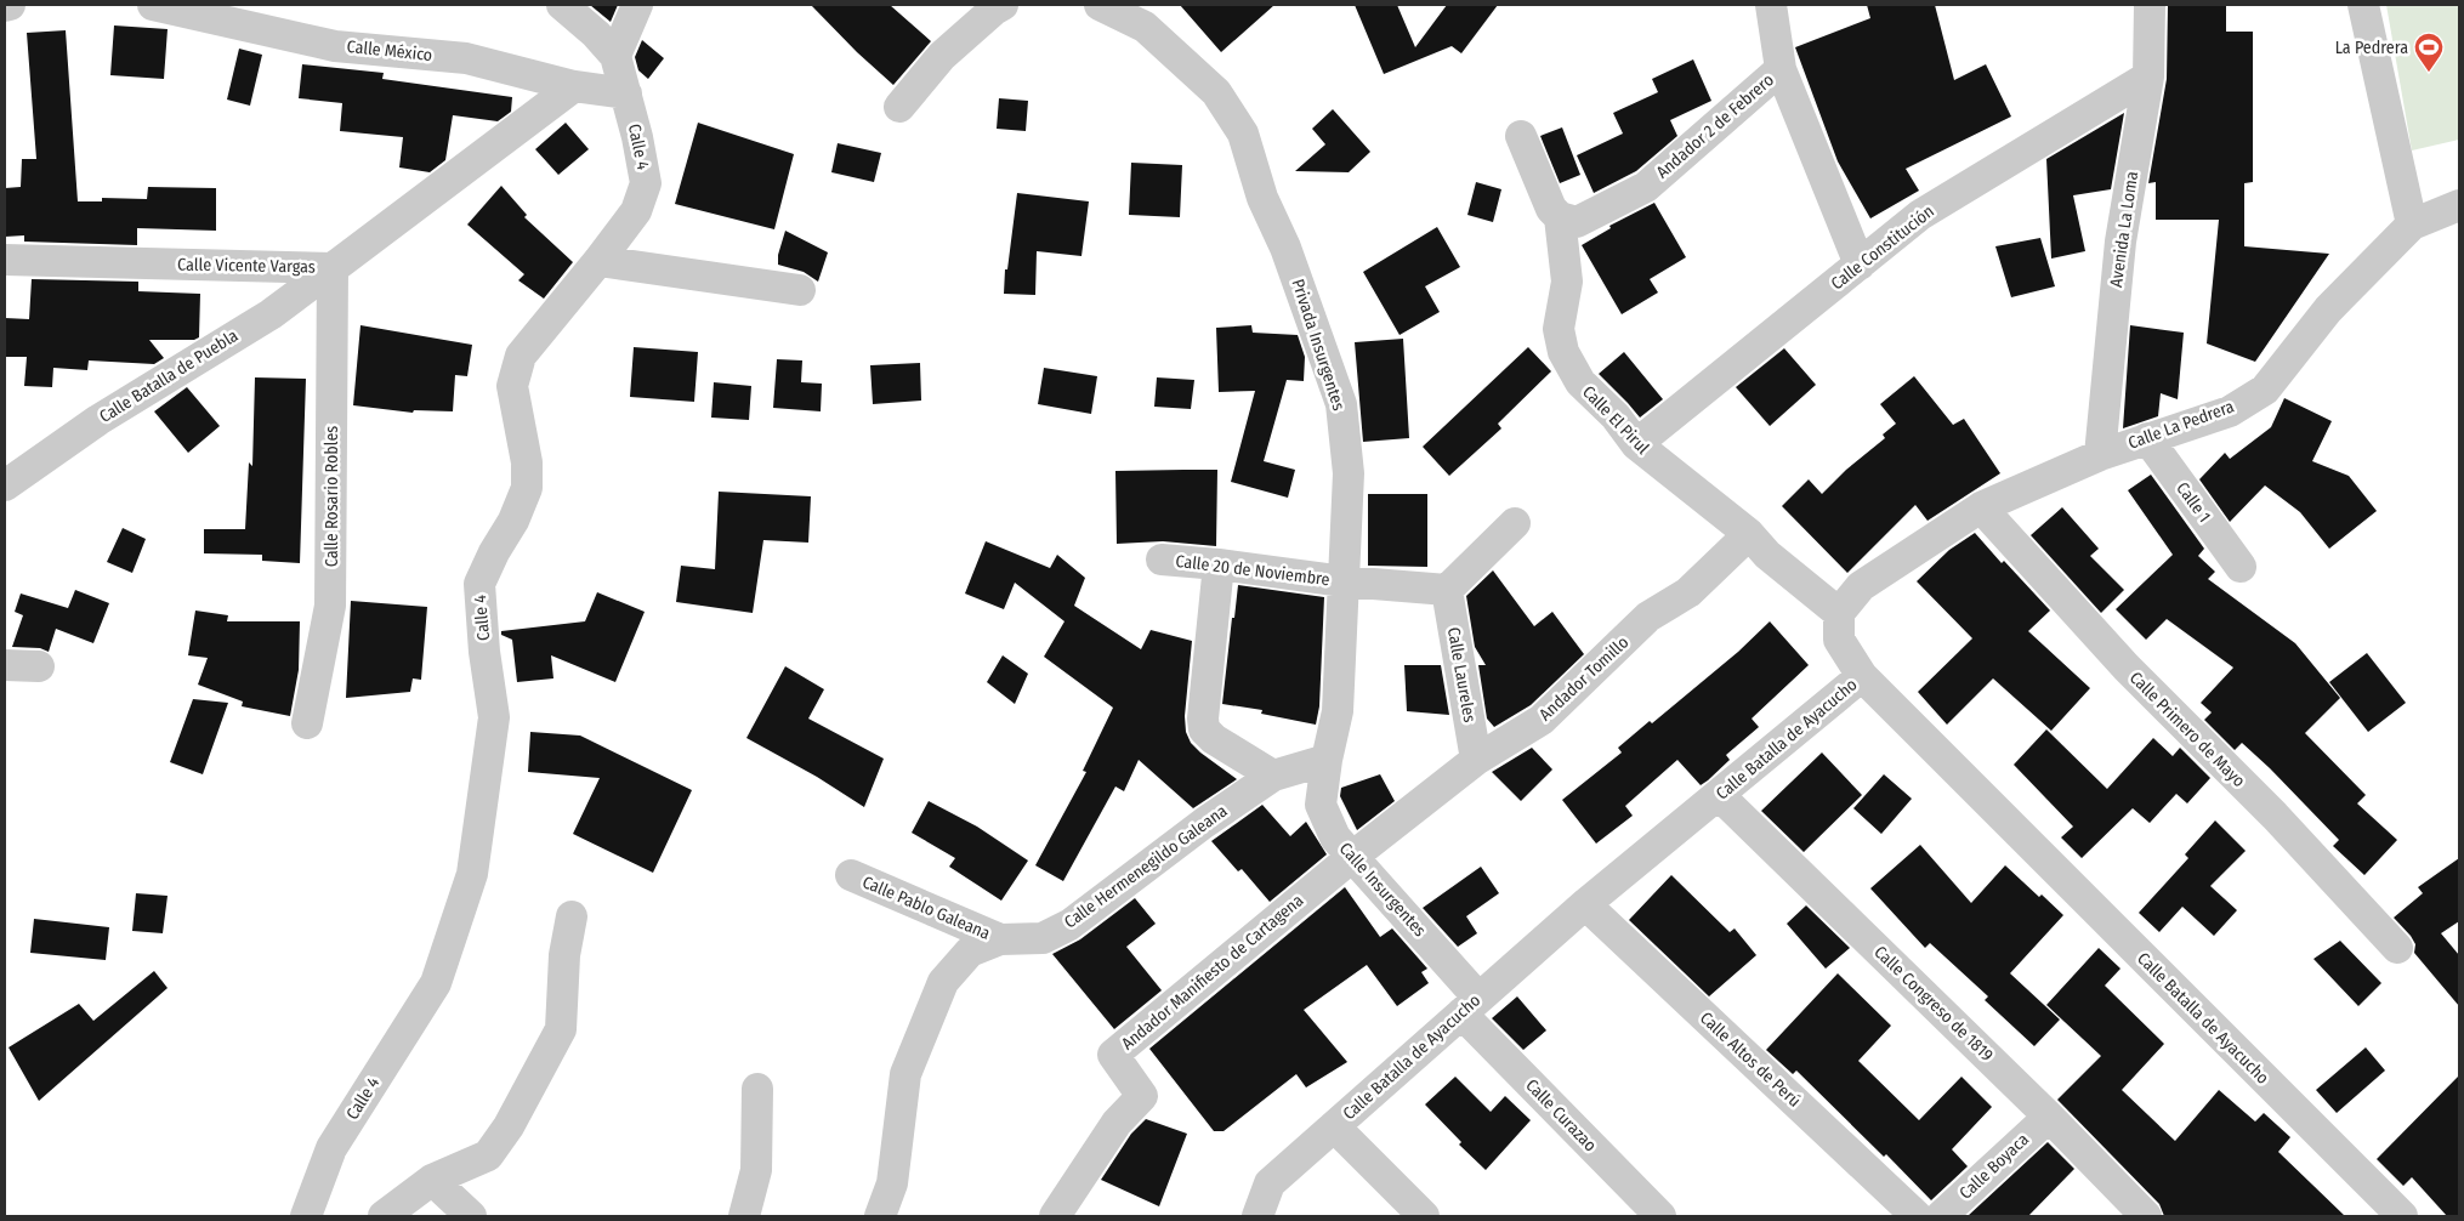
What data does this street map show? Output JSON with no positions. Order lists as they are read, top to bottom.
{
  "streets": {
    "street": [
      "Calle México",
      "Andador 2 de Febrero",
      "Calle 4",
      "Avenida La Loma",
      "Calle Constitución",
      "Calle Vicente Vargas",
      "Privada Insurgentes",
      "Calle Batalla de Puebla",
      "Calle El Pirul",
      "Calle La Pedrera",
      "Calle Rosario Robles",
      "Calle 1",
      "Calle 20 de Noviembre",
      "Calle Laureles",
      "Andador Tomillo",
      "Calle Primero de Mayo",
      "Calle Batalla de Ayacucho",
      "Calle Hermenegildo Galeana",
      "Calle Insurgentes",
      "Calle Pablo Galeana",
      "Andador Manifiesto de Cartagena",
      "Calle Congreso de 1819",
      "Calle Altos de Perú",
      "Calle Curazao",
      "Calle Boyaca"
    ]
  },
  "crossings": [
    ["Calle México", "Calle 4"],
    ["Calle México", "Calle Vicente Vargas"],
    ["Andador 2 de Febrero", "Calle Constitución"],
    ["Andador 2 de Febrero", "Calle El Pirul"],
    ["Avenida La Loma", "Calle Constitución"],
    ["Avenida La Loma", "Calle La Pedrera"],
    ["Calle Constitución", "Calle El Pirul"],
    ["Calle Vicente Vargas", "Calle Batalla de Puebla"],
    ["Calle Vicente Vargas", "Calle Rosario Robles"],
    ["Privada Insurgentes", "Calle 20 de Noviembre"],
    ["Privada Insurgentes", "Calle Insurgentes"],
    ["Calle Batalla de Puebla", "Calle Rosario Robles"],
    ["Calle El Pirul", "Calle La Pedrera"],
    ["Calle El Pirul", "Andador Tomillo"],
    ["Calle La Pedrera", "Calle 1"],
    ["Calle La Pedrera", "Calle Primero de Mayo"],
    ["Calle 20 de Noviembre", "Calle Laureles"],
    ["Calle Laureles", "Andador Tomillo"],
    ["Andador Tomillo", "Calle Insurgentes"],
    ["Andador Tomillo", "Andador Manifiesto de Cartagena"],
    ["Calle Batalla de Ayacucho", "Calle Insurgentes"],
    ["Calle Batalla de Ayacucho", "Calle Congreso de 1819"],
    ["Calle Batalla de Ayacucho", "Calle Altos de Perú"],
    ["Calle Batalla de Ayacucho", "Calle Curazao"],
    ["Calle Hermenegildo Galeana", "Calle Pablo Galeana"],
    ["Calle Insurgentes", "Andador Manifiesto de Cartagena"],
    ["Calle Insurgentes", "Calle Curazao"],
    ["Calle Congreso de 1819", "Calle Boyaca"]
  ],
  "places": {
    "sports": ["La Pedrera"]
  }
}
